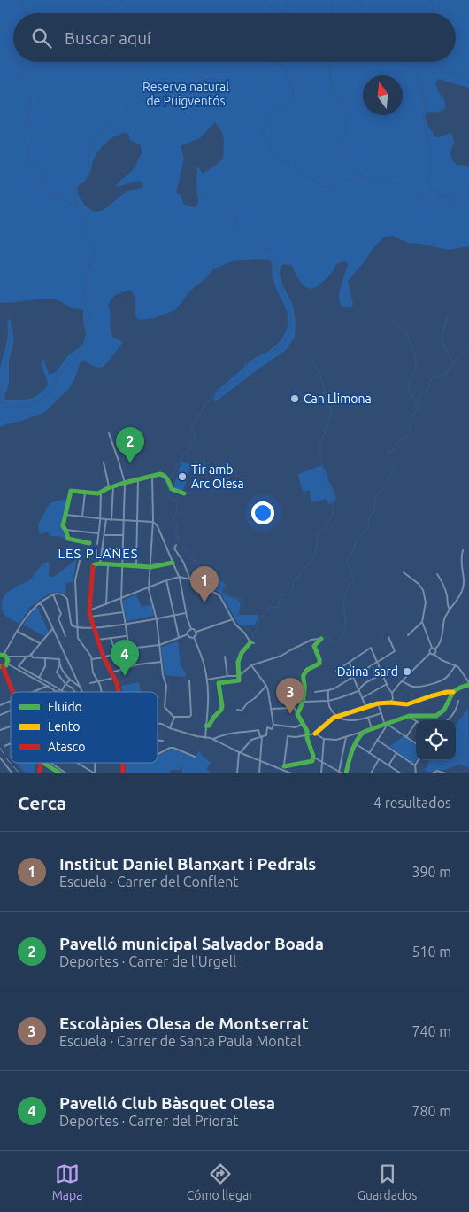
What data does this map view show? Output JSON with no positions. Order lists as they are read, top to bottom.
{
  "districts": ["LES PLANES"],
  "parks": ["Reserva natural de Puigventós"],
  "places": ["Can Llimona", "Tir amb Arc Olesa", "Daina Isard"],
  "legend": ["Fluido", "Lento", "Atasco"],
  "north": "top",
  "page": {
    "search": "Buscar aquí",
    "pins": [
      "2",
      "1",
      "4",
      "3"
    ],
    "heading": ["Cerca", "4 resultados"],
    "list": [
      {
        "mark": "1",
        "name": "Institut Daniel Blanxart i Pedrals",
        "note": "Escuela · Carrer del Conflent",
        "value": "390 m"
      },
      {
        "mark": "2",
        "name": "Pavelló municipal Salvador Boada",
        "note": "Deportes · Carrer de l'Urgell",
        "value": "510 m"
      },
      {
        "mark": "3",
        "name": "Escolàpies Olesa de Montserrat",
        "note": "Escuela · Carrer de Santa Paula Montal",
        "value": "740 m"
      },
      {
        "mark": "4",
        "name": "Pavelló Club Bàsquet Olesa",
        "note": "Deportes · Carrer del Priorat",
        "value": "780 m"
      }
    ],
    "nav": ["Mapa", "Cómo llegar", "Guardados"]
  }
}
